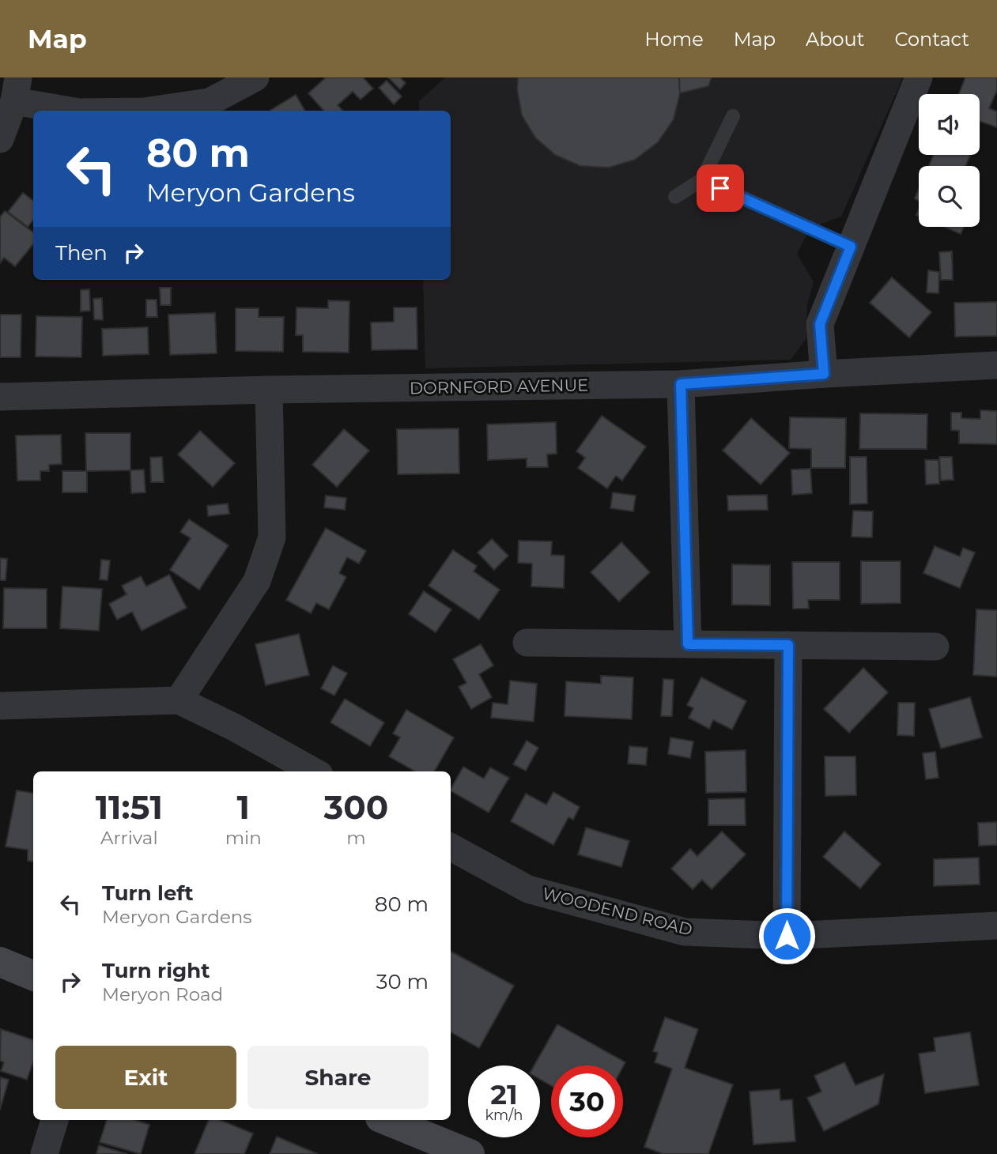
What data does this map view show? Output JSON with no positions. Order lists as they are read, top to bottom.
{
  "streets": {
    "street": ["DORNFORD AVENUE", "WOODEND ROAD"]
  },
  "page": {
    "header": "Map",
    "nav": [
      "Home",
      "Map",
      "About",
      "Contact"
    ],
    "turn": ["80 m", "Meryon Gardens"],
    "then": "Then",
    "eta": [
      "11:51",
      "Arrival",
      "1",
      "min",
      "300",
      "m"
    ],
    "list": [
      {
        "name": "Turn left",
        "note": "Meryon Gardens",
        "value": "80 m"
      },
      {
        "name": "Turn right",
        "note": "Meryon Road",
        "value": "30 m"
      }
    ],
    "buttons": ["Exit", "Share"],
    "speed": "21 km/h",
    "limit": "30"
  }
}
